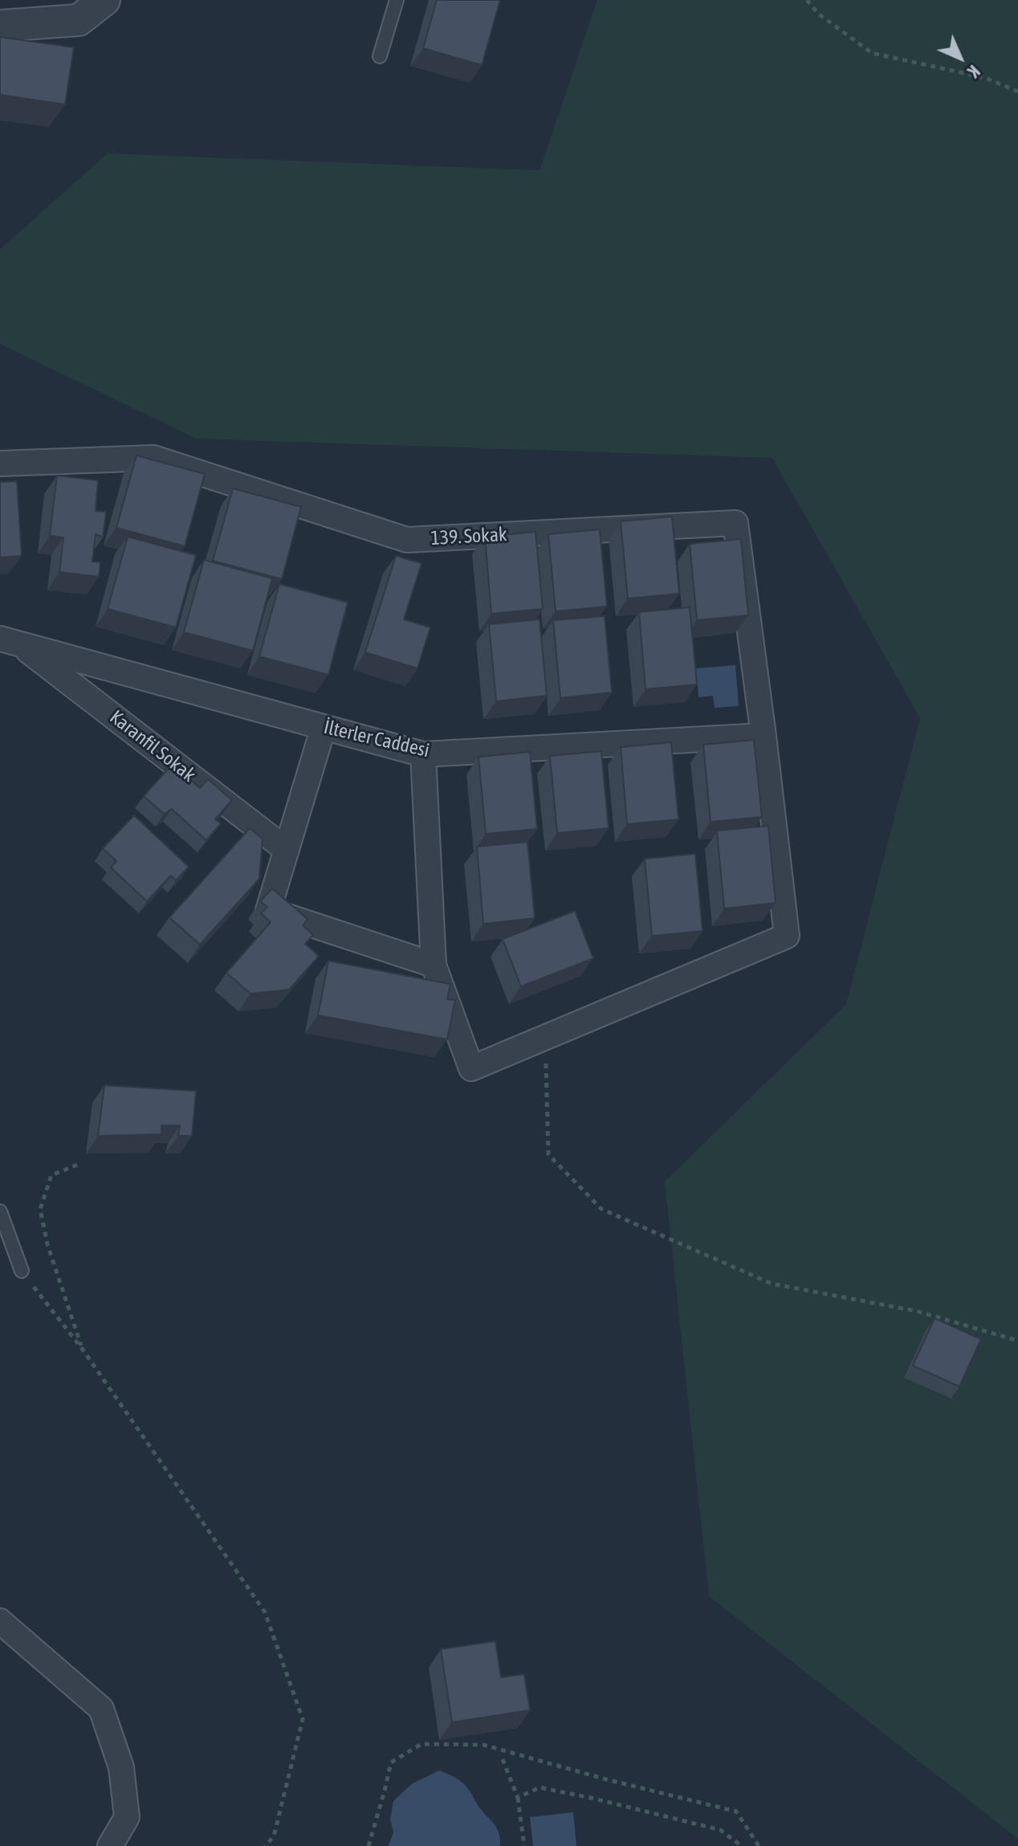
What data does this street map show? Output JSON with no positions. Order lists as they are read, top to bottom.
{
  "streets": {
    "street": ["139. Sokak", "İlterler Caddesi", "Karanfil Sokak"]
  },
  "crossings": [
    ["139. Sokak", "İlterler Caddesi"],
    ["İlterler Caddesi", "Karanfil Sokak"]
  ],
  "north": "bottom right"
}
